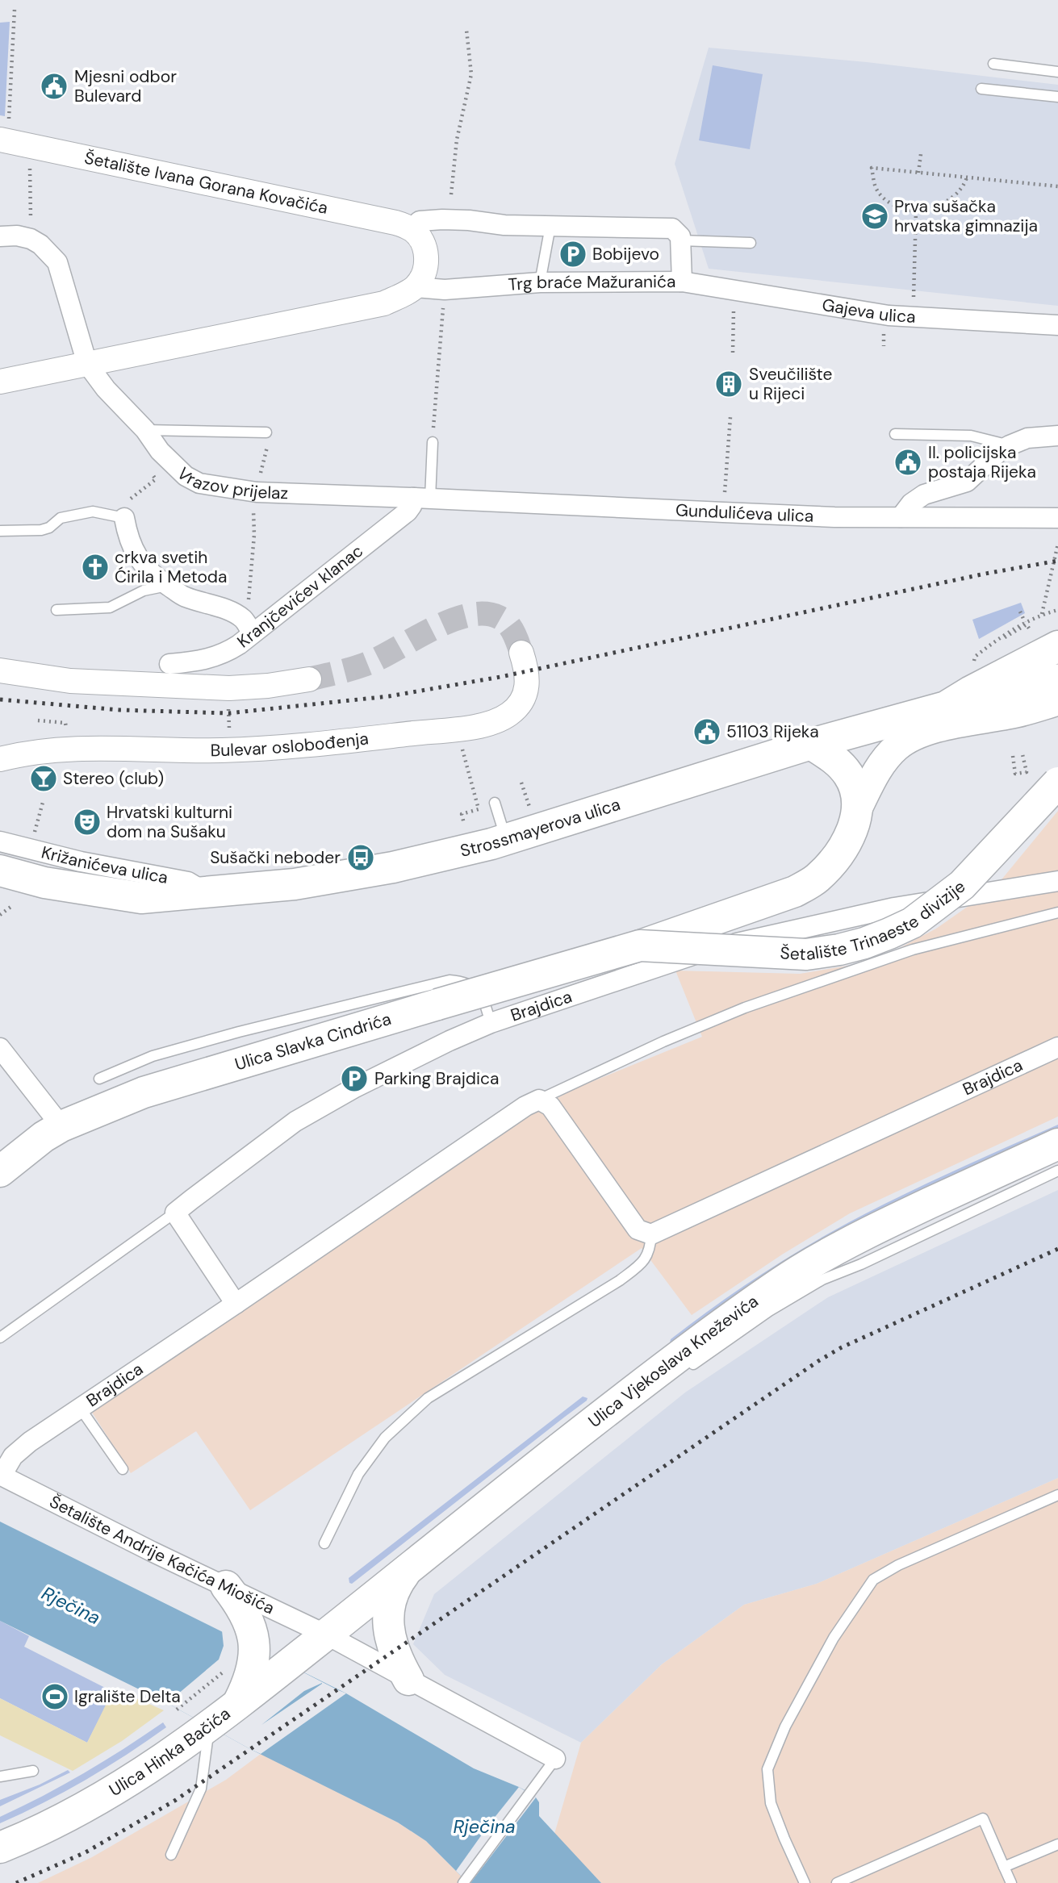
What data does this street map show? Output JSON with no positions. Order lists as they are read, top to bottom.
{
  "streets": {
    "main road": [
      "Strossmayerova ulica",
      "Šetalište Trinaeste divizije",
      "Ulica Slavka Cindrića",
      "Ulica Vjekoslava Kneževića",
      "Ulica Hinka Bačića"
    ],
    "street": [
      "Šetalište Ivana Gorana Kovačića",
      "Trg braće Mažuranića",
      "Gajeva ulica",
      "Vrazov prijelaz",
      "Gundulićeva ulica",
      "Kranjčevićev klanac",
      "Bulevar oslobođenja",
      "Križanićeva ulica",
      "Brajdica",
      "Šetalište Andrije Kačića Miošića"
    ]
  },
  "crossings": [
    ["Trg braće Mažuranića", "Gajeva ulica"],
    ["Vrazov prijelaz", "Gundulićeva ulica"],
    ["Vrazov prijelaz", "Kranjčevićev klanac"],
    ["Gundulićeva ulica", "Kranjčevićev klanac"],
    ["Strossmayerova ulica", "Križanićeva ulica"],
    ["Šetalište Trinaeste divizije", "Ulica Slavka Cindrića"],
    ["Brajdica", "Šetalište Andrije Kačića Miošića"],
    ["Ulica Vjekoslava Kneževića", "Šetalište Andrije Kačića Miošića"],
    ["Ulica Vjekoslava Kneževića", "Ulica Hinka Bačića"],
    ["Šetalište Andrije Kačića Miošića", "Ulica Hinka Bačića"]
  ],
  "water": ["Rječina"],
  "places": {
    "public building": ["Mjesni odbor Bulevard", "II. policijska postaja Rijeka", "51103 Rijeka"],
    "school or university": ["Prva sušačka hrvatska gimnazija"],
    "parking": ["Bobijevo", "Parking Brajdica"],
    "building": ["Sveučilište u Rijeci"],
    "church": ["crkva svetih Ćirila i Metoda"],
    "bar": ["Stereo (club)"],
    "theatre": ["Hrvatski kulturni dom na Sušaku"],
    "bus stop": ["Sušački neboder"],
    "sports": ["Igralište Delta"]
  }
}
